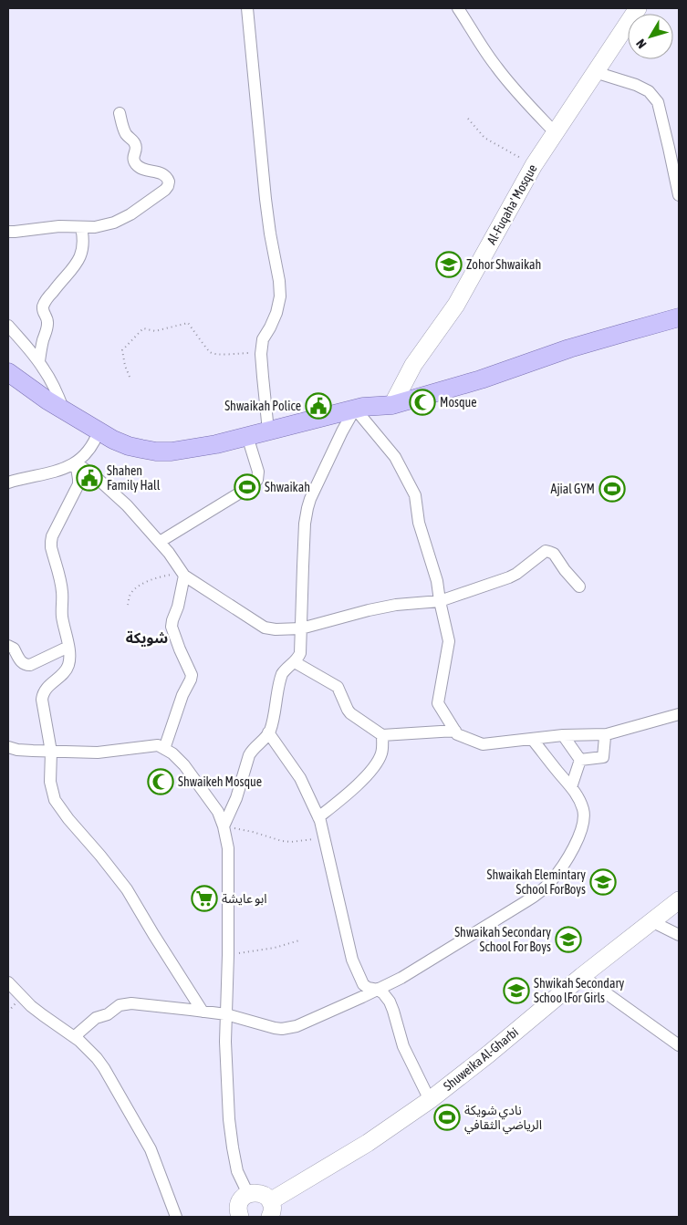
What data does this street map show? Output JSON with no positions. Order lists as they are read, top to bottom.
{
  "streets": {
    "street": ["Al-Fuqaha' Mosque", "Shuweika Al-Gharbi"]
  },
  "districts": ["شويكة"],
  "places": {
    "school or university": [
      "Zohor Shwaikah",
      "Shwaikah Elemintary School ForBoys",
      "Shwaikah Secondary School For Boys",
      "Shwikah Secondary Schoo lFor Girls"
    ],
    "mosque": ["Mosque", "Shwaikeh Mosque"],
    "public building": ["Shwaikah Police", "Shahen Family Hall"],
    "sports": ["Shwaikah", "Ajial GYM", "نادي شويكة الرياضي الثقافي"],
    "supermarket": ["ابو عايشة"]
  },
  "north": "bottom left"
}
